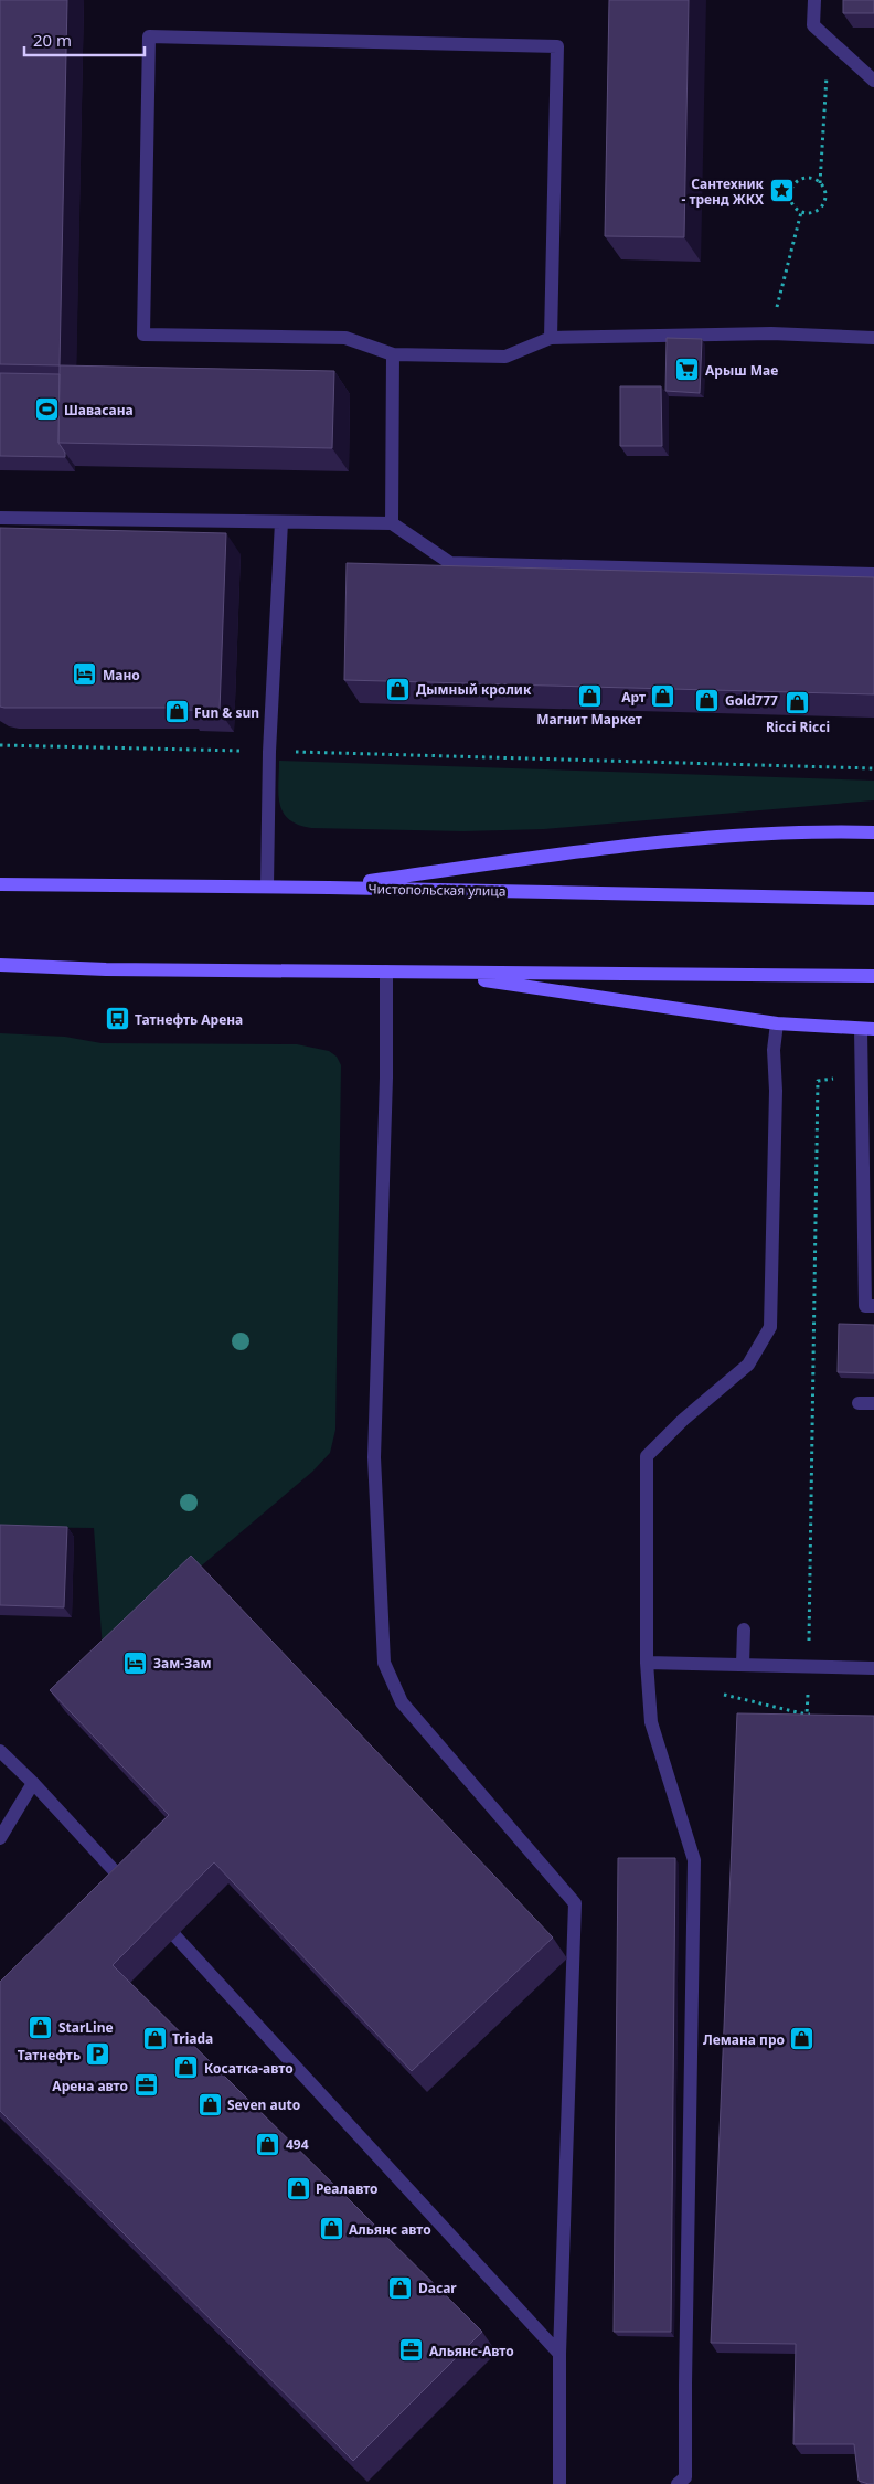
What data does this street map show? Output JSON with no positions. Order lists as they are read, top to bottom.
{
  "streets": {
    "main road": ["Чистопольская улица"]
  },
  "places": {
    "place": ["Сантехник - тренд ЖКХ"],
    "supermarket": ["Арыш Мае"],
    "sports": ["Шавасана"],
    "hotel": ["Мано", "Зам-Зам"],
    "shop": [
      "Дымный кролик",
      "Магнит Маркет",
      "Арт",
      "Gold777",
      "Ricci Ricci",
      "Fun & sun",
      "StarLine",
      "Triada",
      "Лемана про",
      "Косатка-авто",
      "Seven auto",
      "494",
      "Реалавто",
      "Альянс авто",
      "Dacar"
    ],
    "bus stop": ["Татнефть Арена"],
    "parking": ["Татнефть"],
    "office": ["Арена авто", "Альянс-Авто"]
  },
  "scale_bar": "20 m"
}
